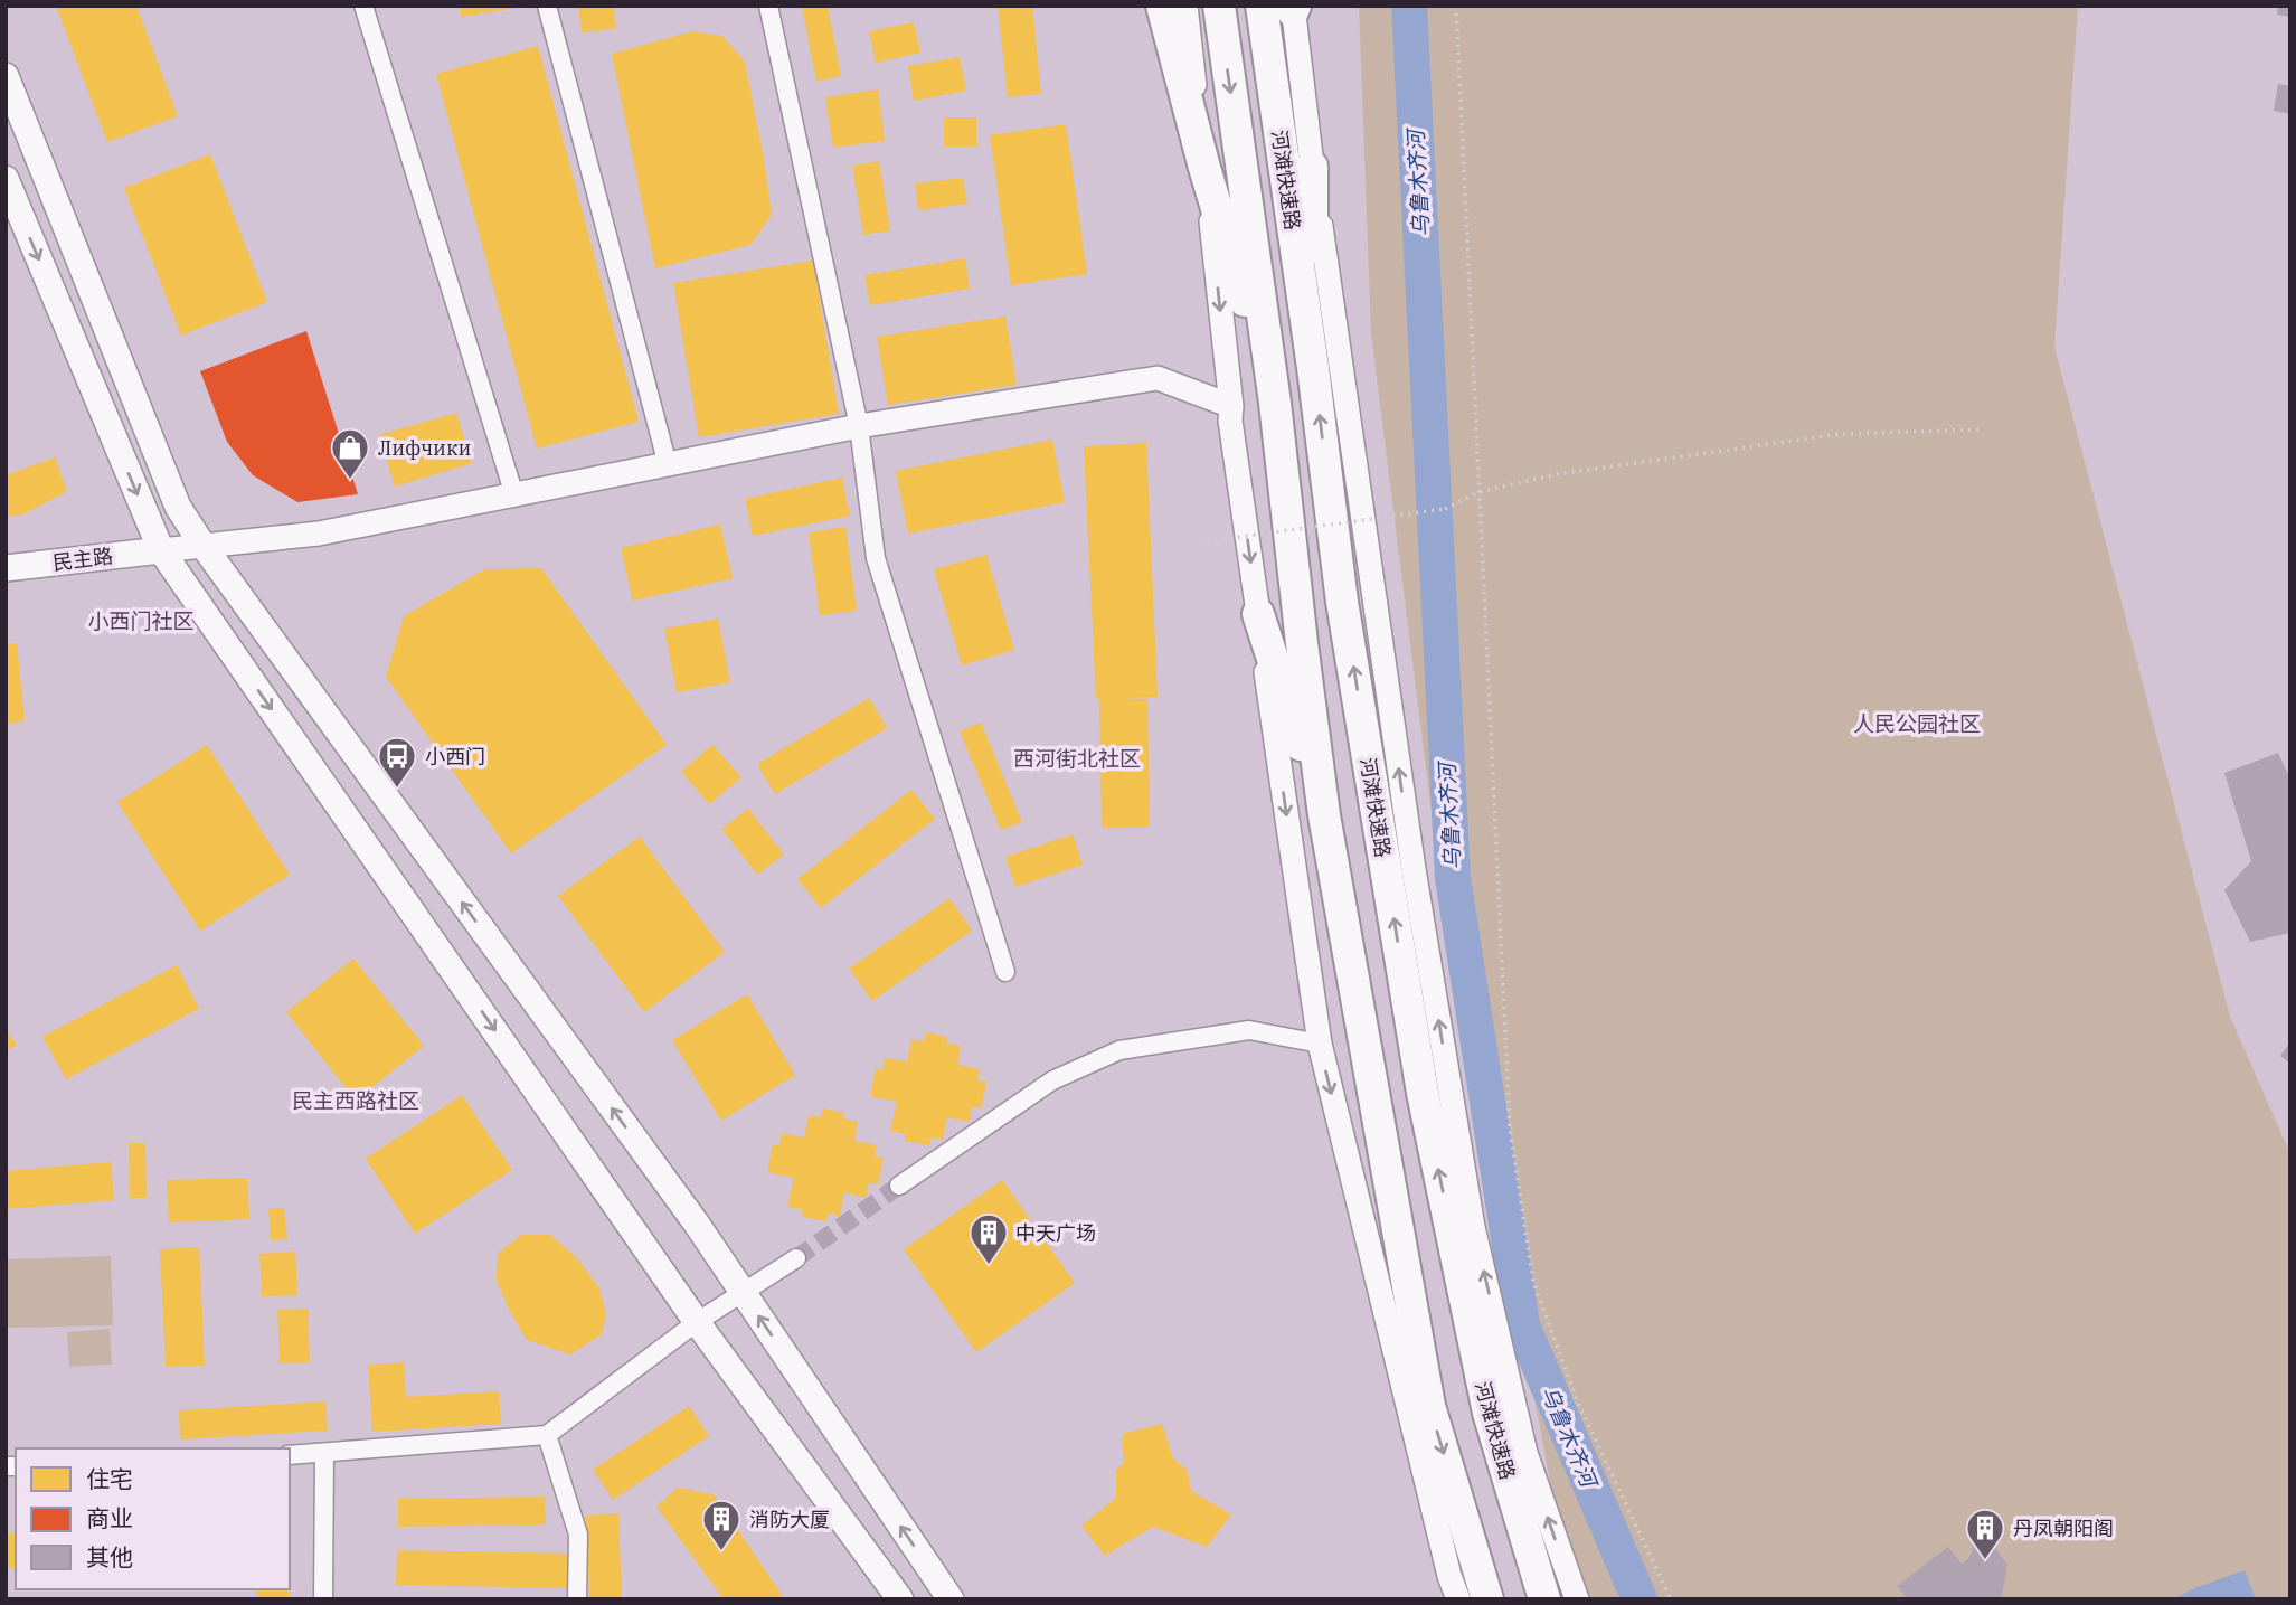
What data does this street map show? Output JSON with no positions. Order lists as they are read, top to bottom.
{
  "streets": {
    "highway": ["河滩快速路"],
    "main road": ["民主路"]
  },
  "districts": [
    "小西门社区",
    "人民公园社区",
    "西河街北社区",
    "民主西路社区"
  ],
  "water": ["乌鲁木齐河"],
  "places": {
    "shop": ["Лифчики"],
    "bus stop": ["小西门"],
    "building": ["中天广场", "消防大厦", "丹凤朝阳阁"]
  },
  "legend": ["住宅", "商业", "其他"]
}
